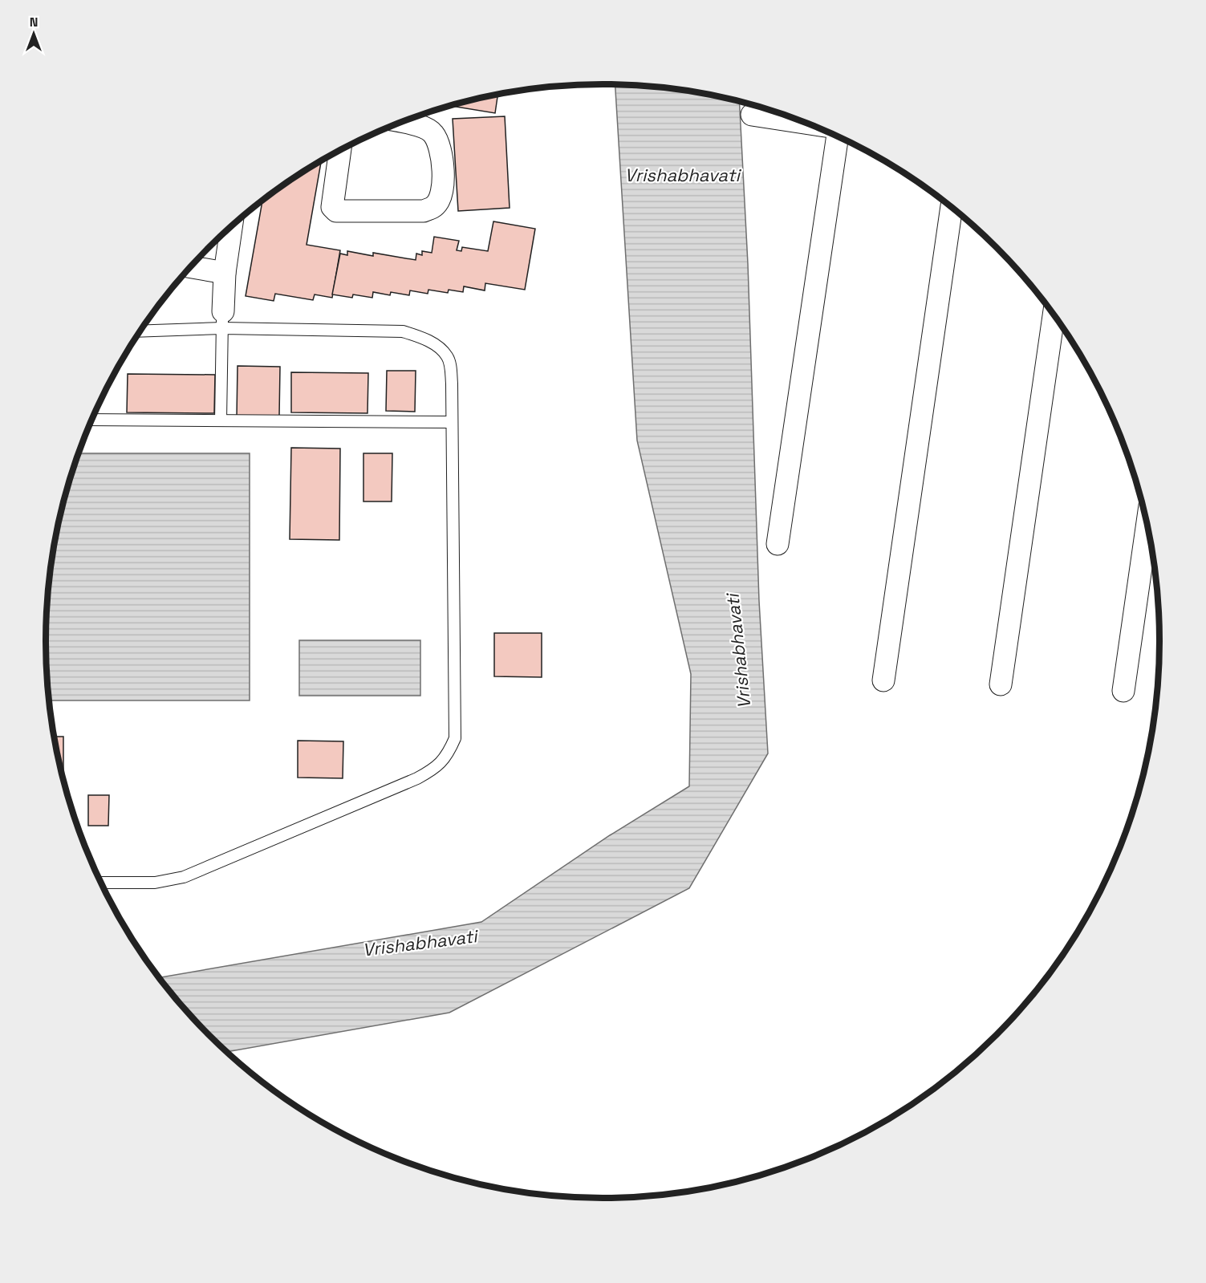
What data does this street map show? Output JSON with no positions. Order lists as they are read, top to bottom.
{
  "water": ["Vrishabhavati"],
  "north": "top"
}
